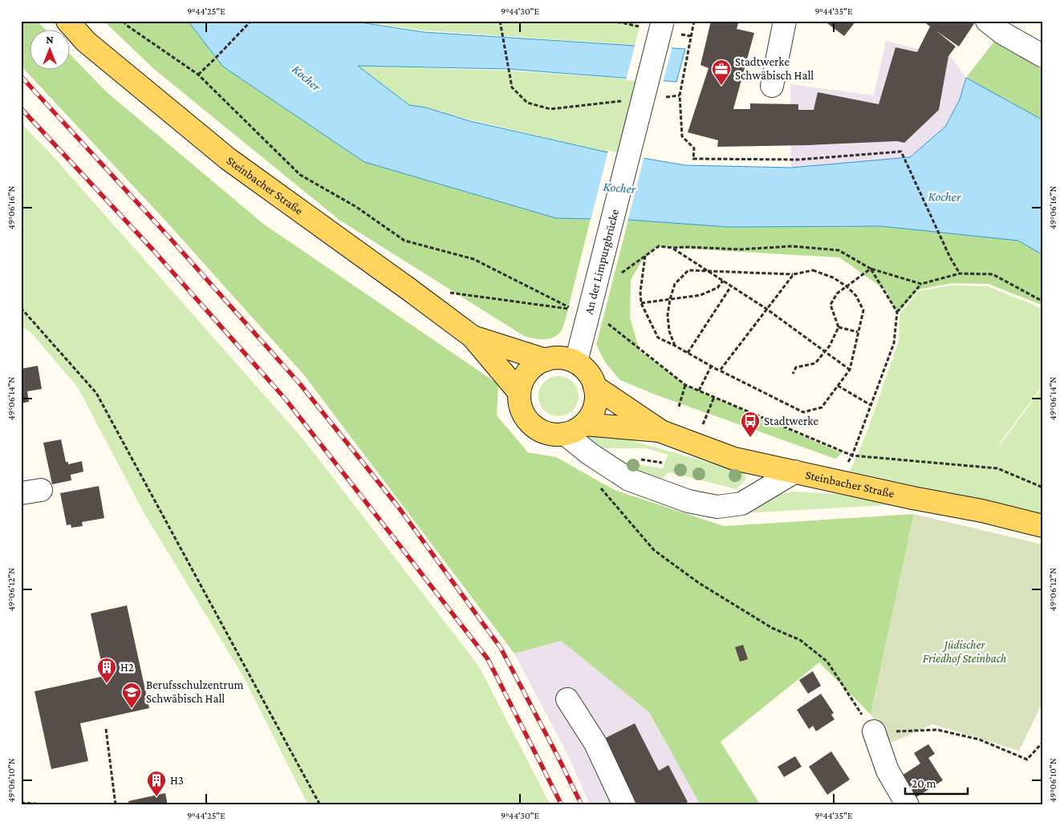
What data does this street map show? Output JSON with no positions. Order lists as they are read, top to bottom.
{
  "streets": {
    "main road": ["Steinbacher Straße"],
    "street": ["An der Limpurgbrücke"]
  },
  "crossings": [
    ["Steinbacher Straße", "An der Limpurgbrücke"]
  ],
  "water": ["Kocher"],
  "parks": ["Jüdischer Friedhof Steinbach"],
  "places": {
    "office": ["Stadtwerke Schwäbisch Hall"],
    "bus stop": ["Stadtwerke"],
    "building": ["H2", "H3"],
    "school or university": ["Berufsschulzentrum Schwäbisch Hall"]
  },
  "scale_bar": "20 m",
  "north": "top",
  "coordinates": [
    "9°44'25\"E",
    "9°44'30\"E",
    "9°44'35\"E",
    "49°06'16\"N",
    "49°06'14\"N",
    "49°06'12\"N",
    "49°06'10\"N"
  ]
}
